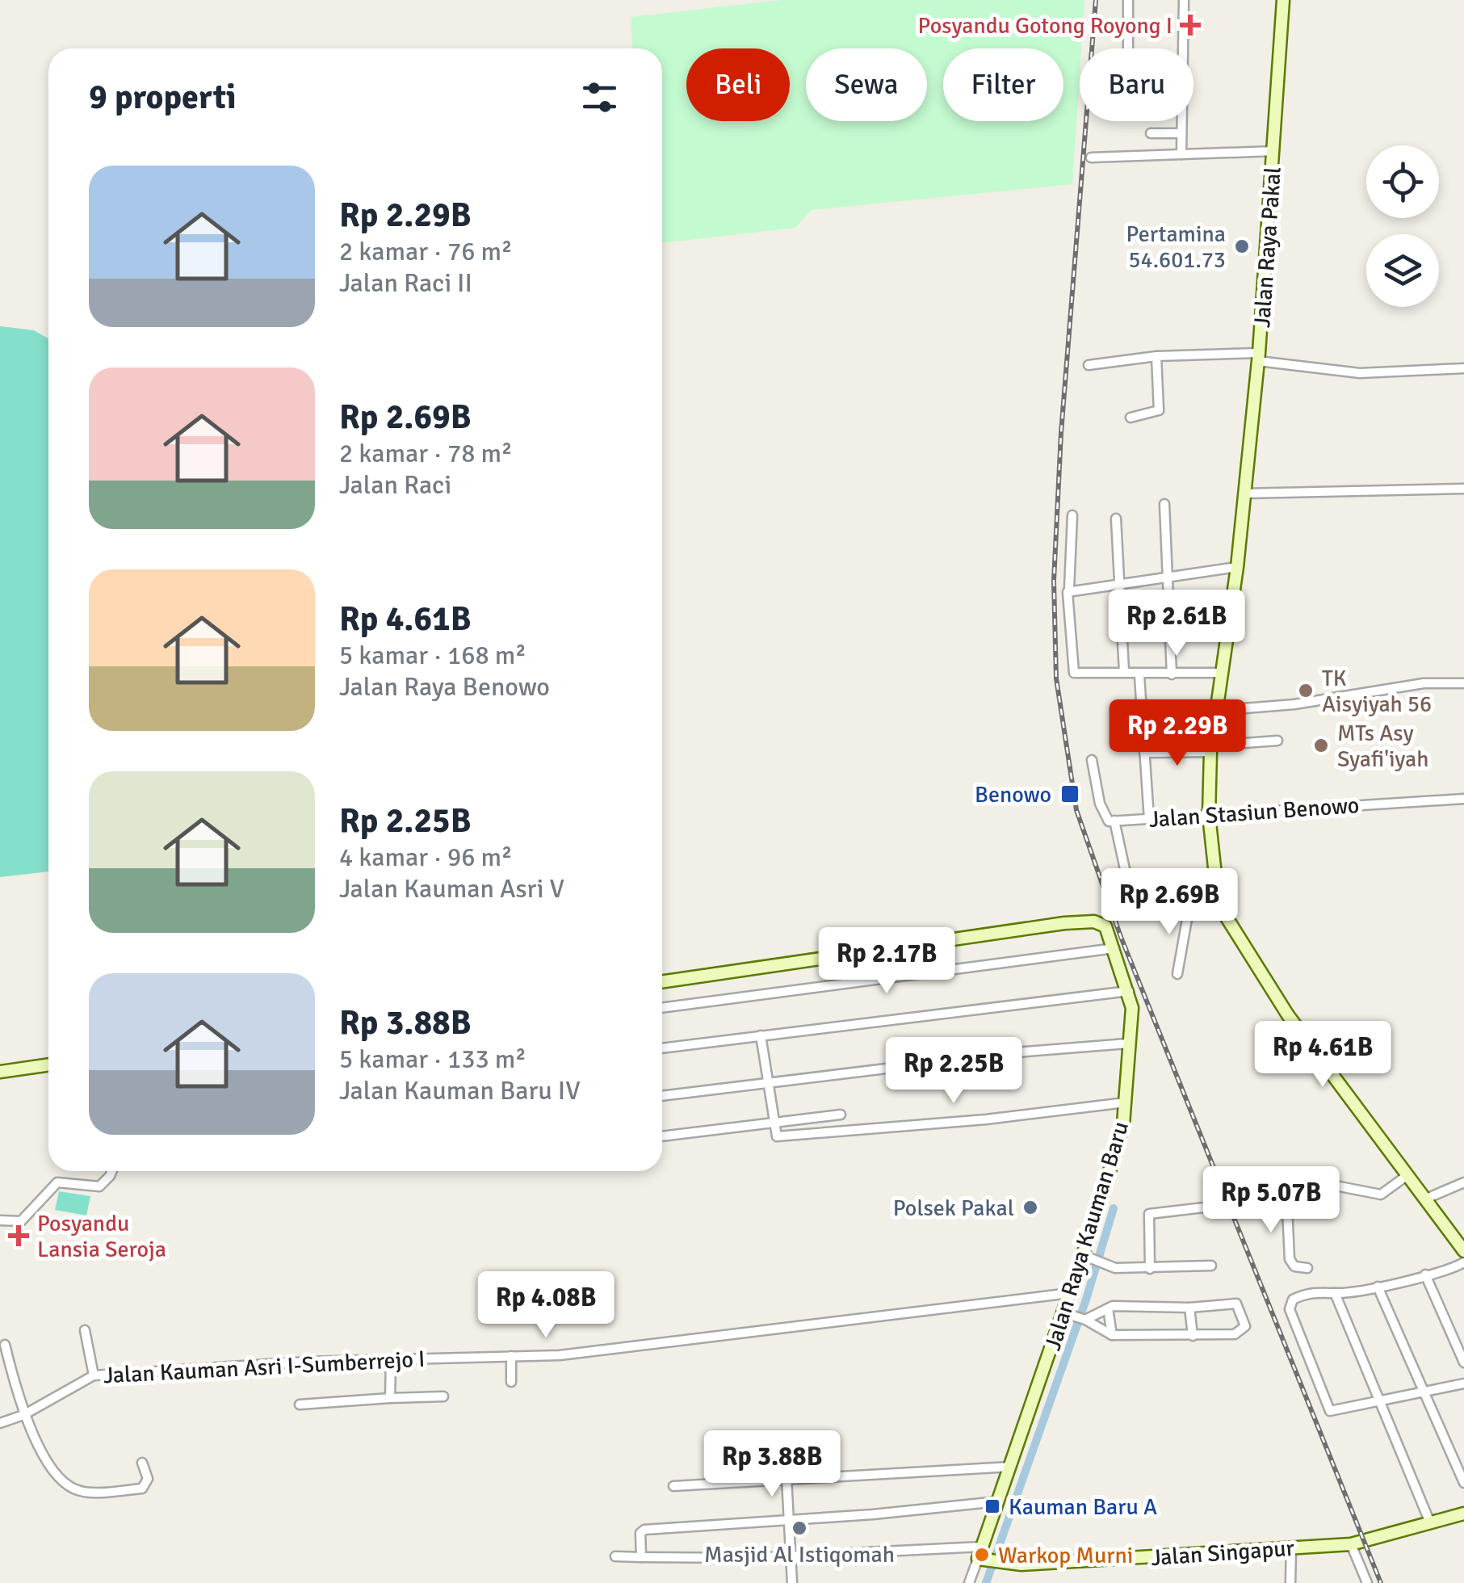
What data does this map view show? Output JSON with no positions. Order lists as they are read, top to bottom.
{
  "streets": {
    "street": [
      "Jalan Raya Pakal",
      "Jalan Stasiun Benowo",
      "Jalan Raya Kauman Baru",
      "Jalan Kauman Asri I-Sumberrejo I",
      "Jalan Singapur"
    ]
  },
  "crossings": [
    ["Jalan Raya Pakal", "Jalan Stasiun Benowo"],
    ["Jalan Raya Kauman Baru", "Jalan Kauman Asri I-Sumberrejo I"],
    ["Jalan Raya Kauman Baru", "Jalan Singapur"]
  ],
  "places": {
    "health": ["Posyandu Gotong Royong I", "Posyandu Lansia Seroja"],
    "other": [
      "Pertamina 54.601.73",
      "TK Aisyiyah 56",
      "MTs Asy Syafi'iyah",
      "Polsek Pakal",
      "Masjid Al Istiqomah",
      "Warkop Murni"
    ],
    "transit": ["Benowo", "Kauman Baru A"]
  },
  "page": {
    "chip": [
      "Beli",
      "Sewa",
      "Filter",
      "Baru"
    ],
    "heading": "9 properti",
    "list": [
      {
        "name": "Rp 2.29B",
        "note": "2 kamar · 76 m² · Jalan Raci II"
      },
      {
        "name": "Rp 2.69B",
        "note": "2 kamar · 78 m² · Jalan Raci"
      },
      {
        "name": "Rp 4.61B",
        "note": "5 kamar · 168 m² · Jalan Raya Benowo"
      },
      {
        "name": "Rp 2.25B",
        "note": "4 kamar · 96 m² · Jalan Kauman Asri V"
      },
      {
        "name": "Rp 3.88B",
        "note": "5 kamar · 133 m² · Jalan Kauman Baru IV"
      }
    ],
    "price": [
      "Rp 2.61B",
      "Rp 2.29B",
      "Rp 2.69B",
      "Rp 2.17B",
      "Rp 4.61B",
      "Rp 2.25B",
      "Rp 5.07B",
      "Rp 4.08B",
      "Rp 3.88B"
    ]
  }
}
